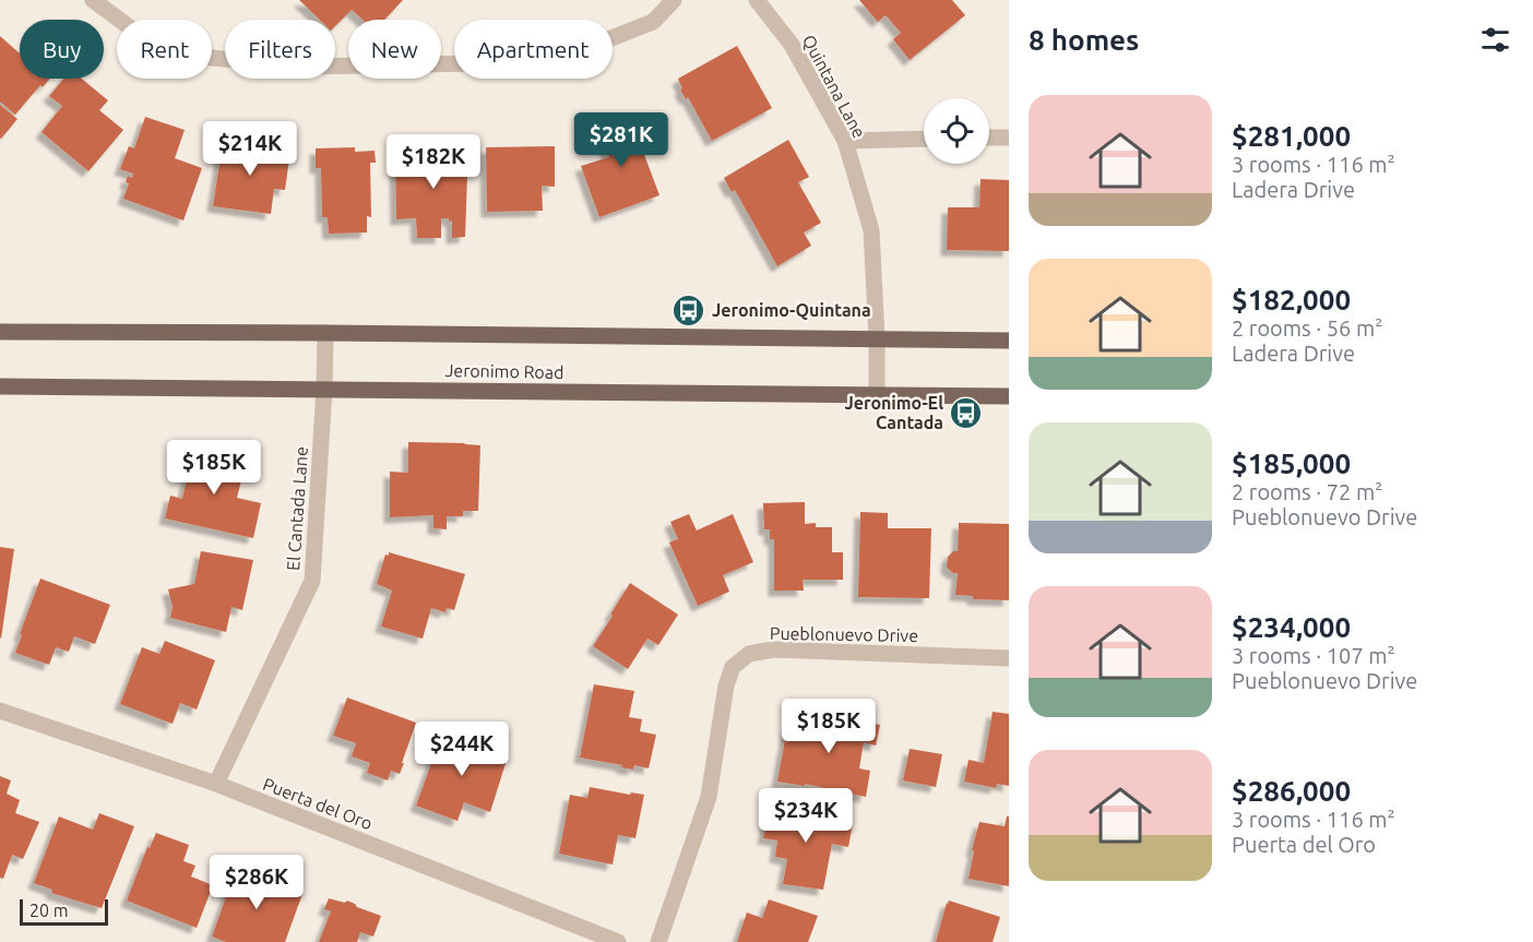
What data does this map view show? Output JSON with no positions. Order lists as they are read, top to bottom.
{
  "streets": {
    "main road": ["Jeronimo Road"],
    "street": [
      "Quintana Lane",
      "El Cantada Lane",
      "Pueblonuevo Drive",
      "Puerta del Oro"
    ]
  },
  "crossings": [
    ["Quintana Lane", "Jeronimo Road"],
    ["Jeronimo Road", "El Cantada Lane"],
    ["El Cantada Lane", "Puerta del Oro"]
  ],
  "places": {
    "bus stop": ["Jeronimo-Quintana", "Jeronimo-El Cantada"]
  },
  "scale_bar": "20 m",
  "page": {
    "heading": "8 homes",
    "chip": [
      "Buy",
      "Rent",
      "Filters",
      "New",
      "Apartment"
    ],
    "list": [
      {
        "name": "$281,000",
        "note": "3 rooms · 116 m² · Ladera Drive"
      },
      {
        "name": "$182,000",
        "note": "2 rooms · 56 m² · Ladera Drive"
      },
      {
        "name": "$185,000",
        "note": "2 rooms · 72 m² · Pueblonuevo Drive"
      },
      {
        "name": "$234,000",
        "note": "3 rooms · 107 m² · Pueblonuevo Drive"
      },
      {
        "name": "$286,000",
        "note": "3 rooms · 116 m² · Puerta del Oro"
      }
    ],
    "price": [
      "$281K",
      "$214K",
      "$182K",
      "$185K",
      "$185K",
      "$244K",
      "$234K",
      "$286K"
    ],
    "scale": "20 m"
  }
}
